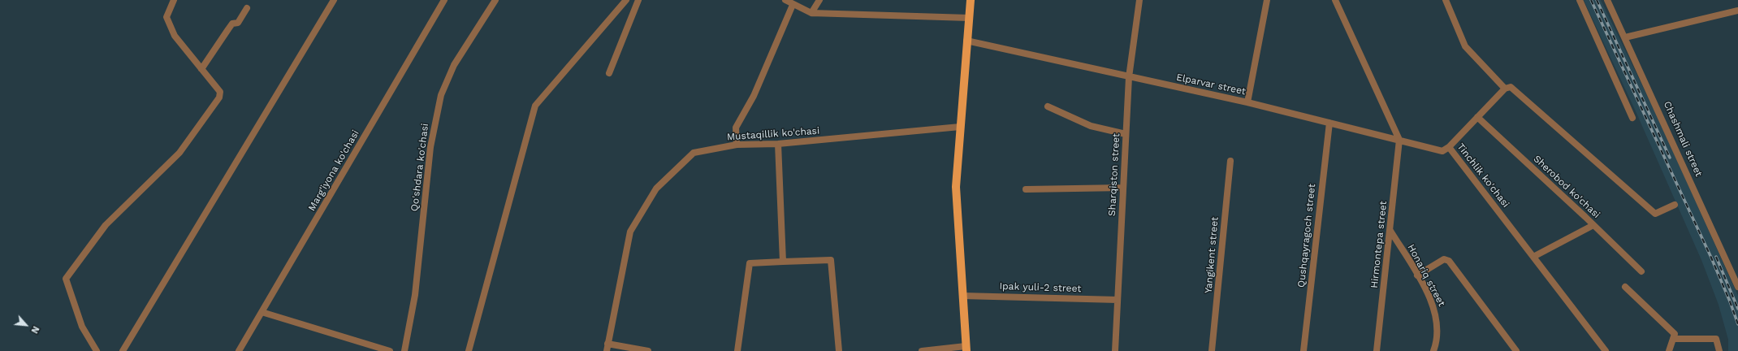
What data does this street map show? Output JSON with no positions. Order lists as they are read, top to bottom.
{
  "streets": {
    "street": [
      "Elparvar street",
      "Mustaqillik ko'chasi",
      "Chashmali street",
      "Qo'shdara ko'chasi",
      "Marg'iyona ko'chasi",
      "Sharqiston street",
      "Tinchlik ko'chasi",
      "Sherobod ko'chasi",
      "Qushqayragoch street",
      "Hirmontepa street",
      "Yangikent street",
      "Honariq street",
      "Ipak yuli-2 street"
    ]
  },
  "crossings": [
    ["Elparvar street", "Sharqiston street"],
    ["Elparvar street", "Tinchlik ko'chasi"],
    ["Elparvar street", "Qushqayragoch street"],
    ["Elparvar street", "Hirmontepa street"],
    ["Sharqiston street", "Ipak yuli-2 street"],
    ["Tinchlik ko'chasi", "Sherobod ko'chasi"],
    ["Hirmontepa street", "Honariq street"]
  ],
  "north": "bottom right"
}
